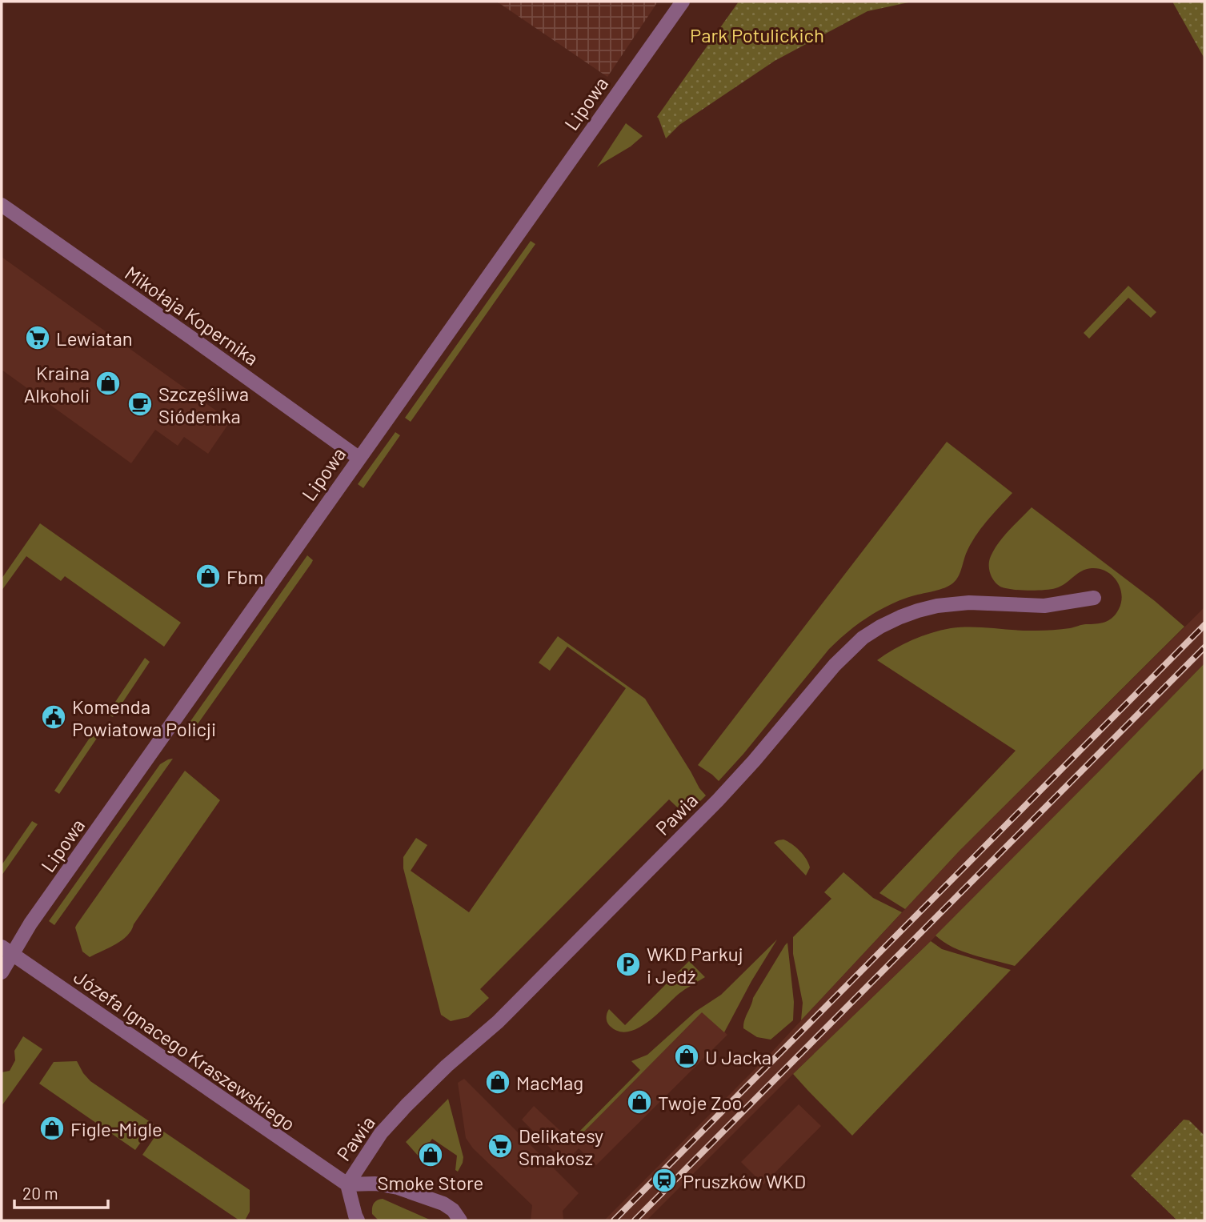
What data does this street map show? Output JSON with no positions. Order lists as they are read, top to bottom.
{
  "streets": {
    "street": [
      "Lipowa",
      "Mikołaja Kopernika",
      "Pawia",
      "Józefa Ignacego Kraszewskiego"
    ]
  },
  "crossings": [
    ["Lipowa", "Mikołaja Kopernika"],
    ["Lipowa", "Józefa Ignacego Kraszewskiego"],
    ["Pawia", "Józefa Ignacego Kraszewskiego"]
  ],
  "parks": ["Park Potulickich"],
  "places": {
    "supermarket": ["Lewiatan", "Delikatesy Smakosz"],
    "shop": [
      "Kraina Alkoholi",
      "Fbm",
      "U Jacka",
      "MacMag",
      "Twoje Zoo",
      "Figle-Migle",
      "Smoke Store"
    ],
    "cafe": ["Szczęśliwa Siódemka"],
    "public building": ["Komenda Powiatowa Policji"],
    "parking": ["WKD Parkuj i Jedź"],
    "station": ["Pruszków WKD"]
  },
  "scale_bar": "20 m"
}
